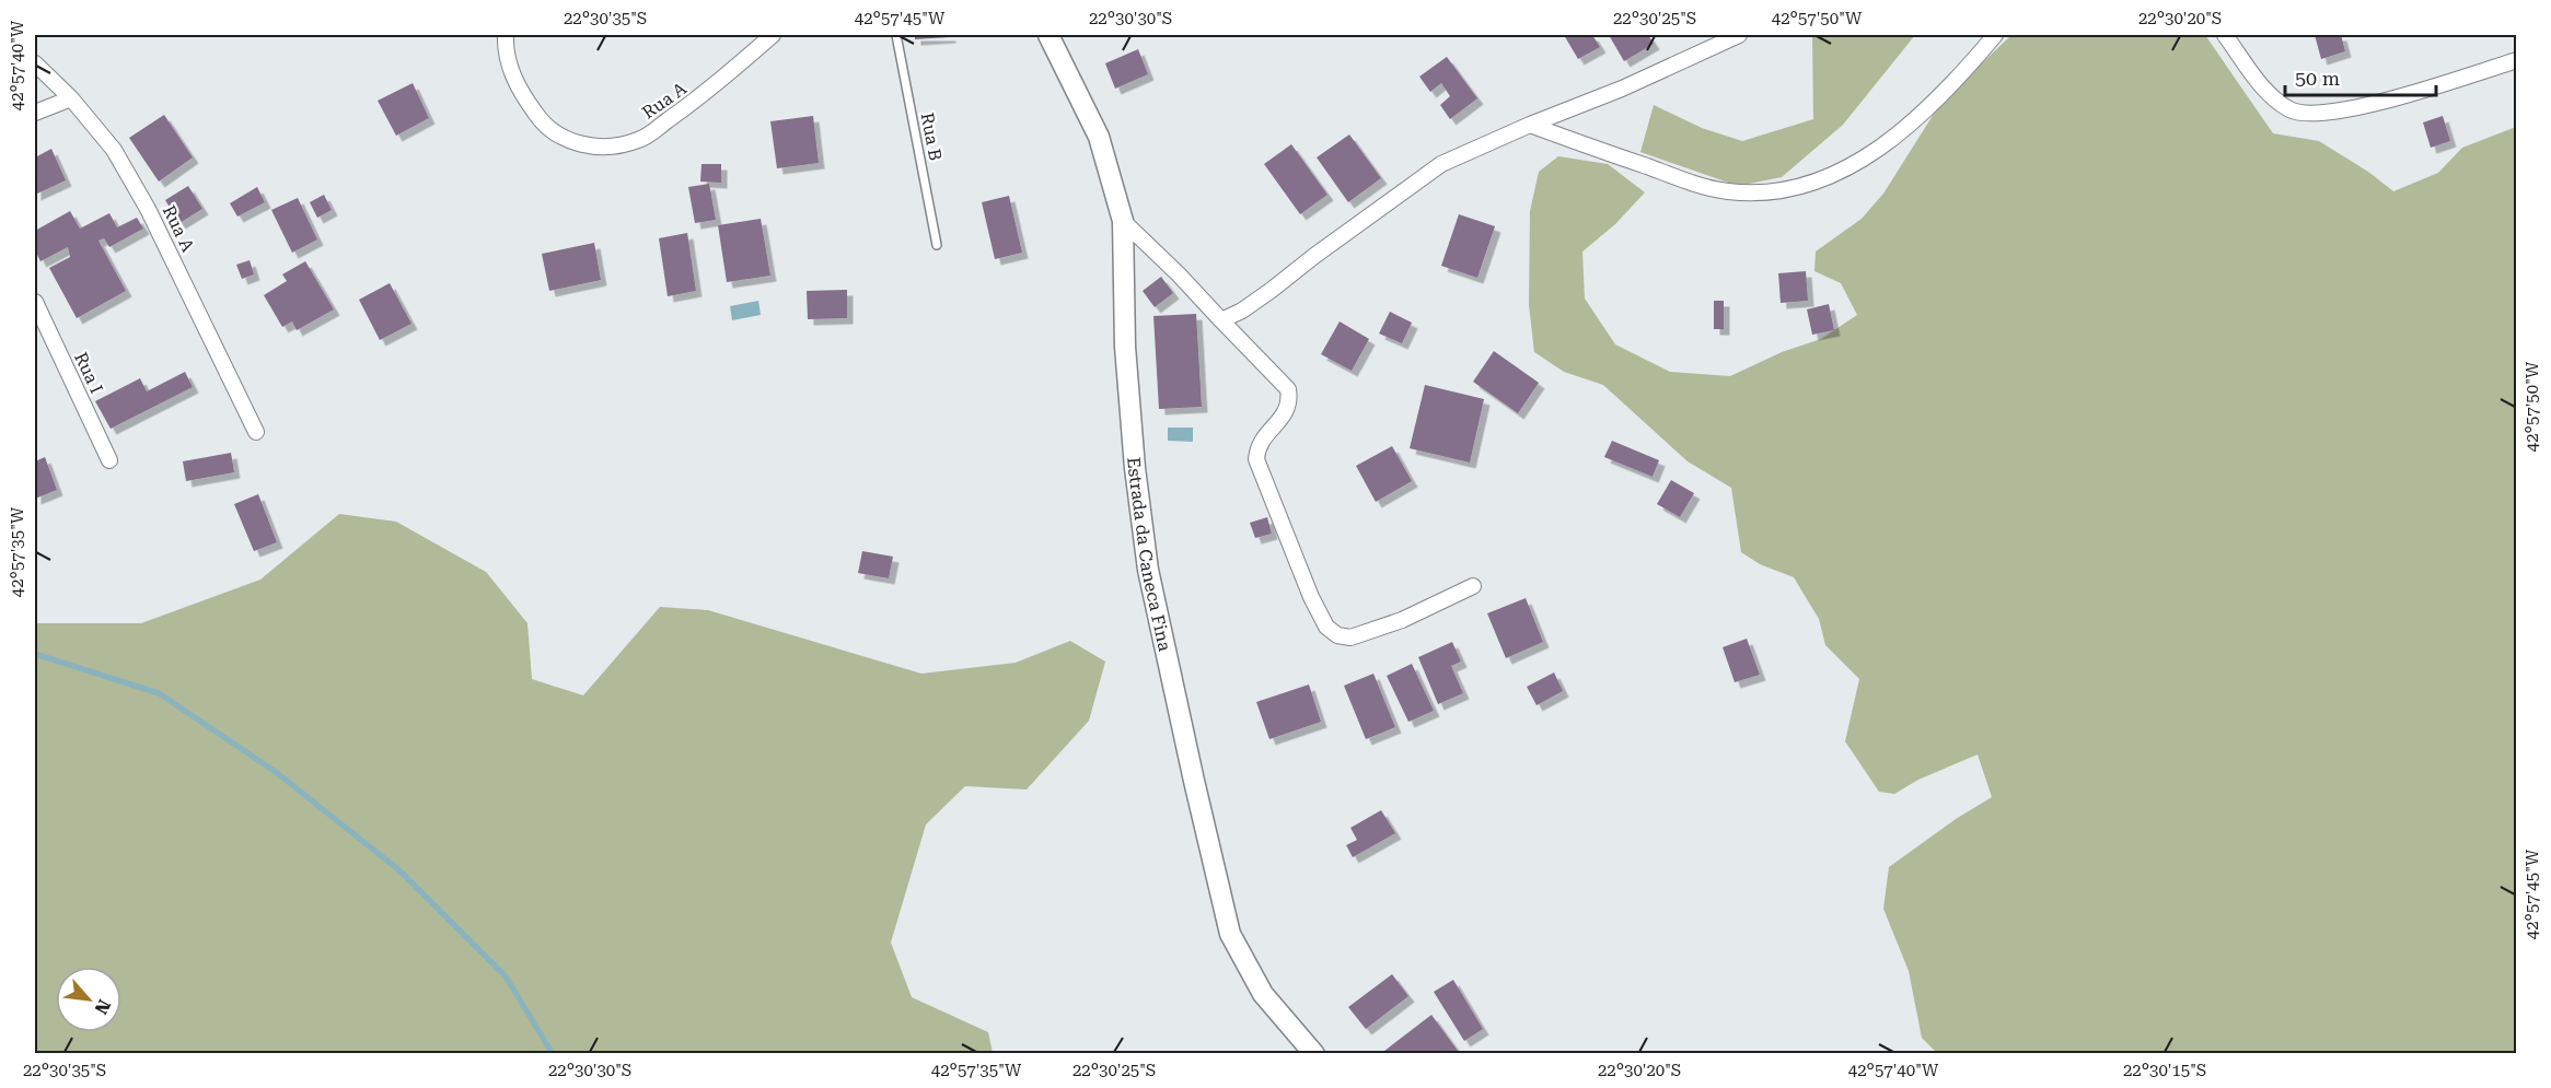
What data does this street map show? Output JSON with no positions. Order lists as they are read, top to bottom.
{
  "streets": {
    "street": ["Rua A", "Rua I", "Estrada da Caneca Fina"],
    "lane": ["Rua B"]
  },
  "scale_bar": "50 m",
  "north": "bottom right",
  "coordinates": [
    "22°30'35\"S",
    "42°57'45\"W",
    "22°30'30\"S",
    "22°30'25\"S",
    "42°57'50\"W",
    "22°30'20\"S",
    "42°57'40\"W",
    "42°57'35\"W",
    "22°30'15\"S"
  ]
}
